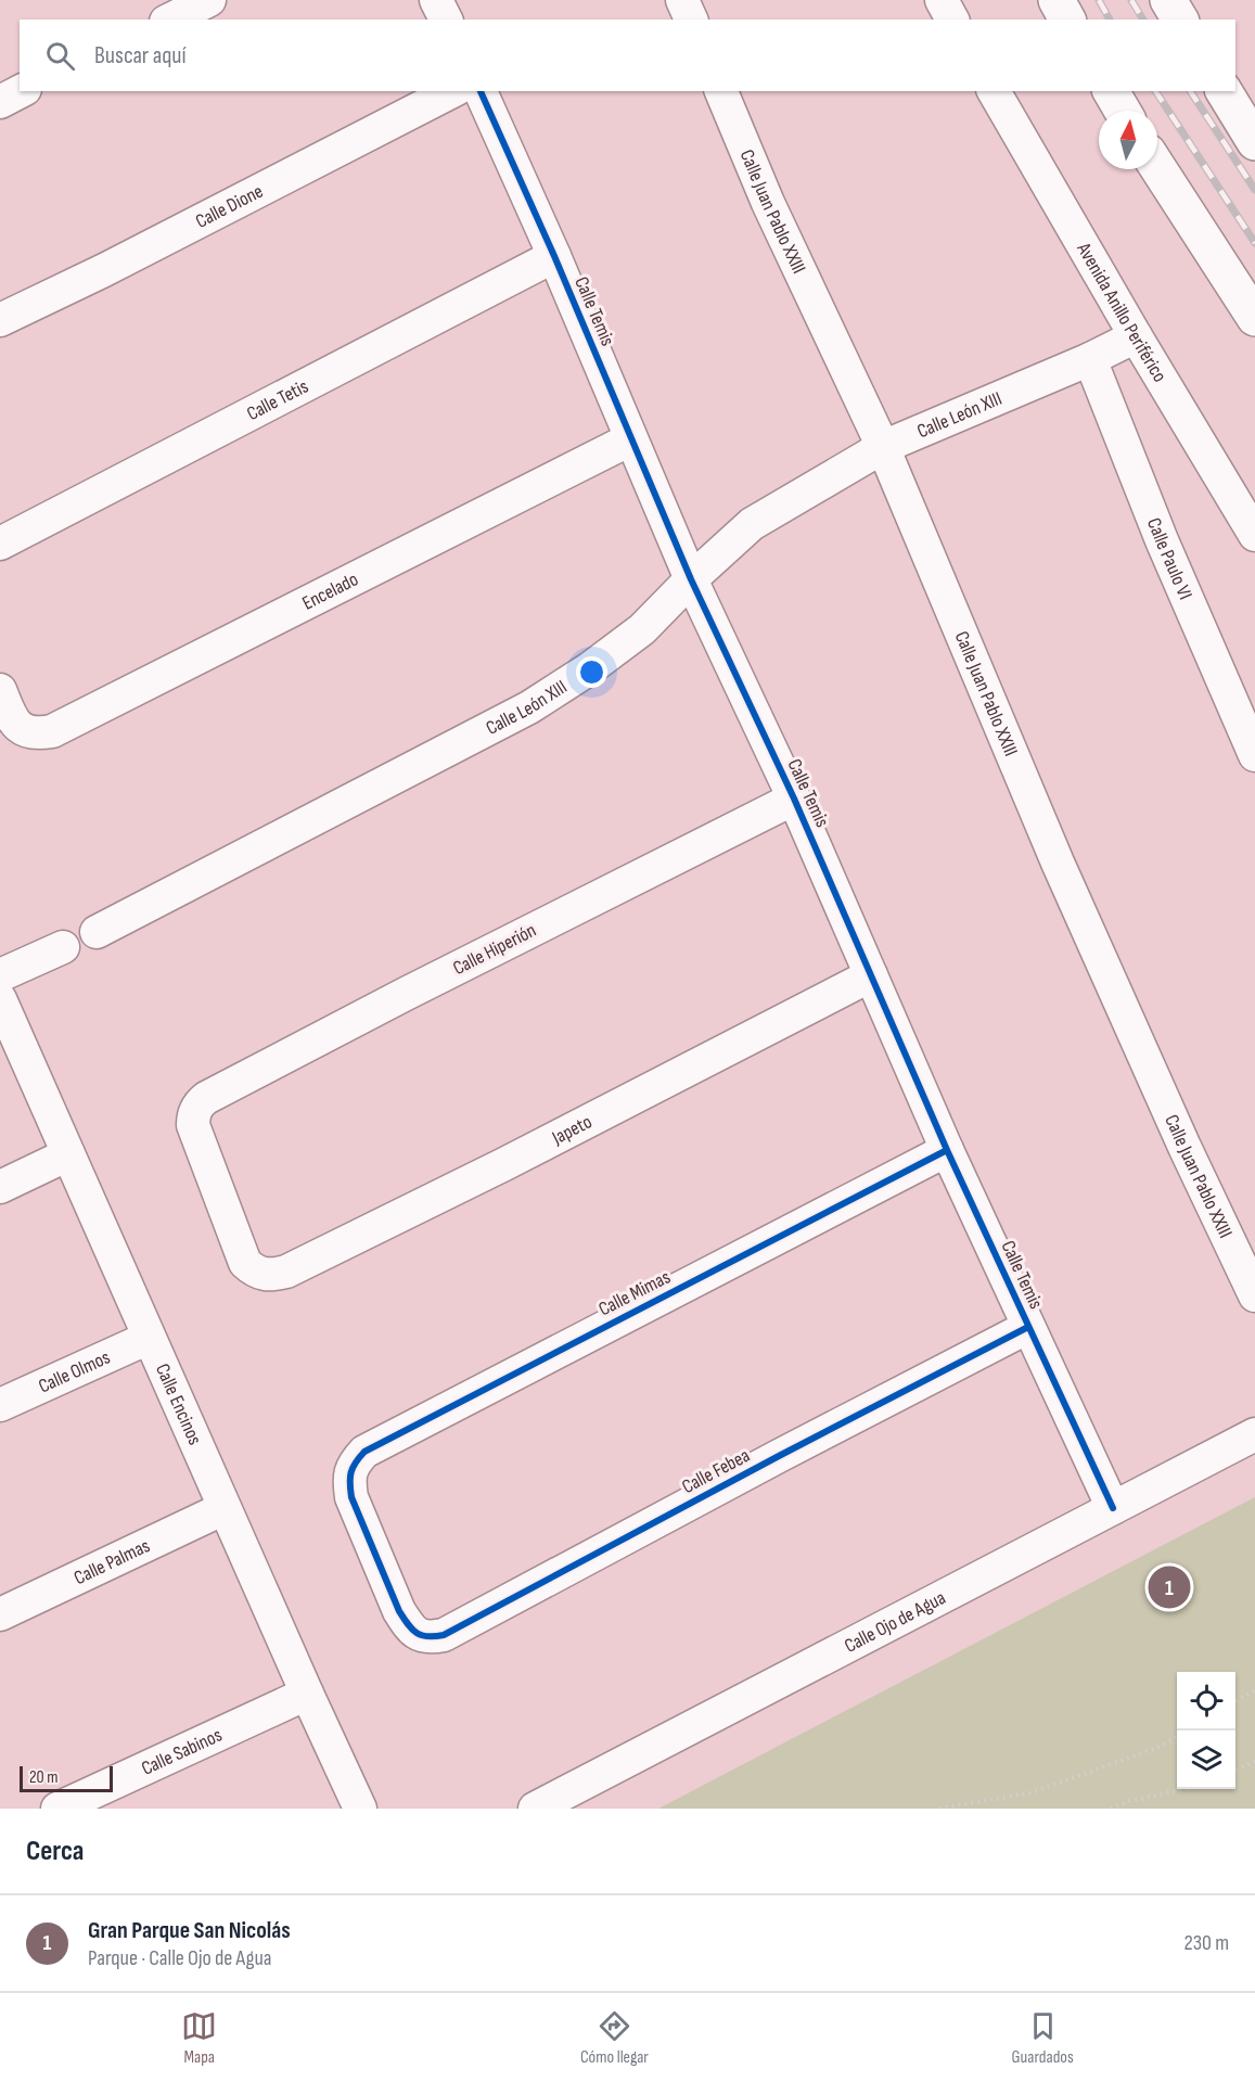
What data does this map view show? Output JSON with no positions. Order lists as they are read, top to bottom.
{
  "streets": {
    "street": [
      "Calle Dione",
      "Calle Juan Pablo XXIII",
      "Calle Temis",
      "Avenida Anillo Periférico",
      "Calle Tetis",
      "Calle León XIII",
      "Calle Paulo VI",
      "Encelado",
      "Calle Hiperión",
      "Japeto",
      "Calle Mimas",
      "Calle Olmos",
      "Calle Encinos",
      "Calle Febea",
      "Calle Palmas",
      "Calle Ojo de Agua",
      "Calle Sabinos"
    ]
  },
  "crossings": [
    ["Calle Juan Pablo XXIII", "Calle León XIII"],
    ["Calle Temis", "Calle Tetis"],
    ["Calle Temis", "Calle León XIII"],
    ["Calle Temis", "Encelado"],
    ["Calle Temis", "Calle Hiperión"],
    ["Calle Temis", "Japeto"],
    ["Calle Temis", "Calle Mimas"],
    ["Calle Temis", "Calle Febea"],
    ["Calle Temis", "Calle Ojo de Agua"],
    ["Avenida Anillo Periférico", "Calle León XIII"],
    ["Calle León XIII", "Calle Paulo VI"],
    ["Calle Hiperión", "Japeto"],
    ["Calle Mimas", "Calle Febea"],
    ["Calle Olmos", "Calle Encinos"],
    ["Calle Encinos", "Calle Palmas"],
    ["Calle Encinos", "Calle Sabinos"]
  ],
  "scale_bar": "20 m",
  "north": "top",
  "page": {
    "search": "Buscar aquí",
    "pins": "1",
    "scale": "20 m",
    "heading": "Cerca",
    "list": [
      {
        "mark": "1",
        "name": "Gran Parque San Nicolás",
        "note": "Parque · Calle Ojo de Agua",
        "value": "230 m"
      }
    ],
    "nav": ["Mapa", "Cómo llegar", "Guardados"]
  }
}
